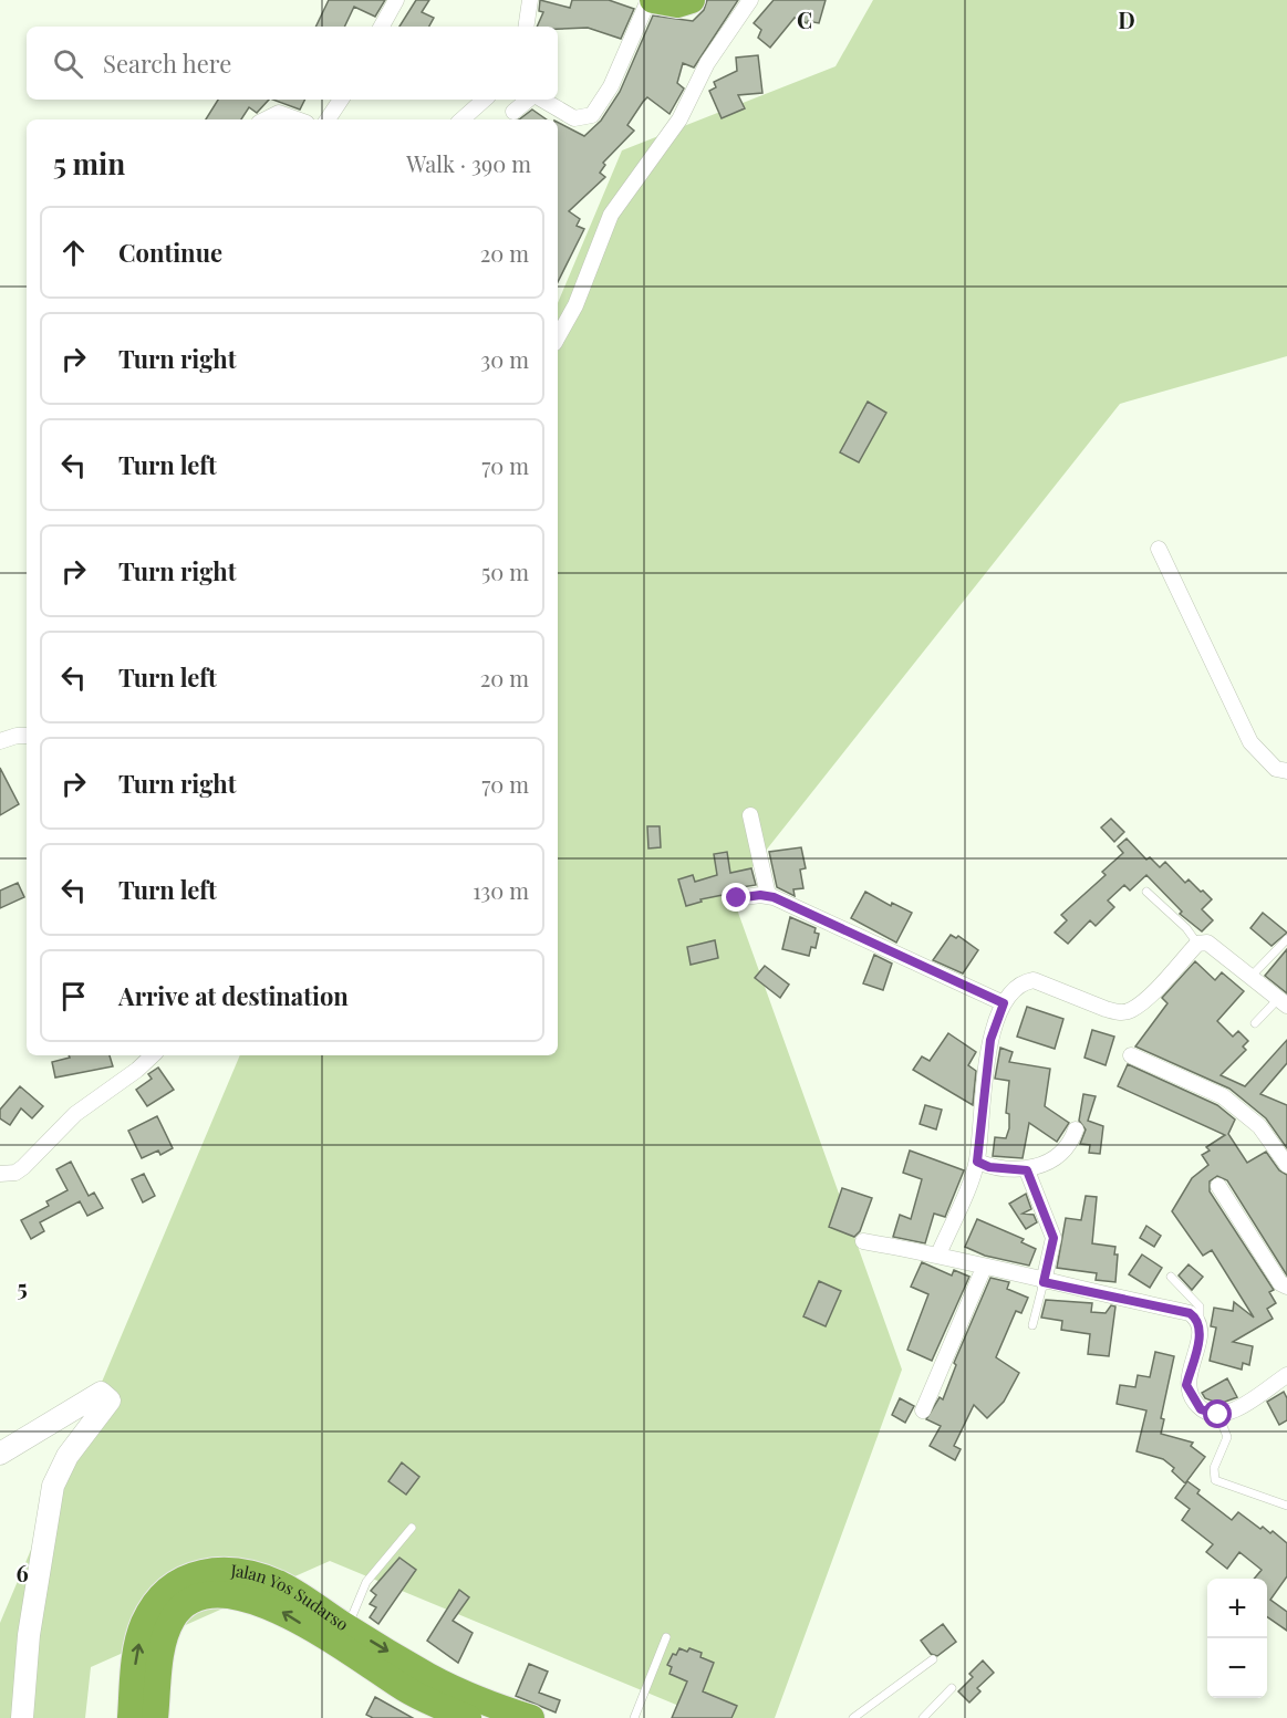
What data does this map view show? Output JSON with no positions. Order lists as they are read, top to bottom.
{
  "streets": {
    "highway": ["Jalan Yos Sudarso"]
  },
  "page": {
    "search": "Search here",
    "heading": ["5 min", "Walk · 390 m"],
    "list": [
      ["Continue", "20 m"],
      ["Turn right", "30 m"],
      ["Turn left", "70 m"],
      ["Turn right", "50 m"],
      ["Turn left", "20 m"],
      ["Turn right", "70 m"],
      ["Turn left", "130 m"],
      "Arrive at destination"
    ],
    "map_buttons": ["+", "−"]
  },
  "grid": {
    "columns": ["C", "D"],
    "rows": ["5", "6"]
  }
}
